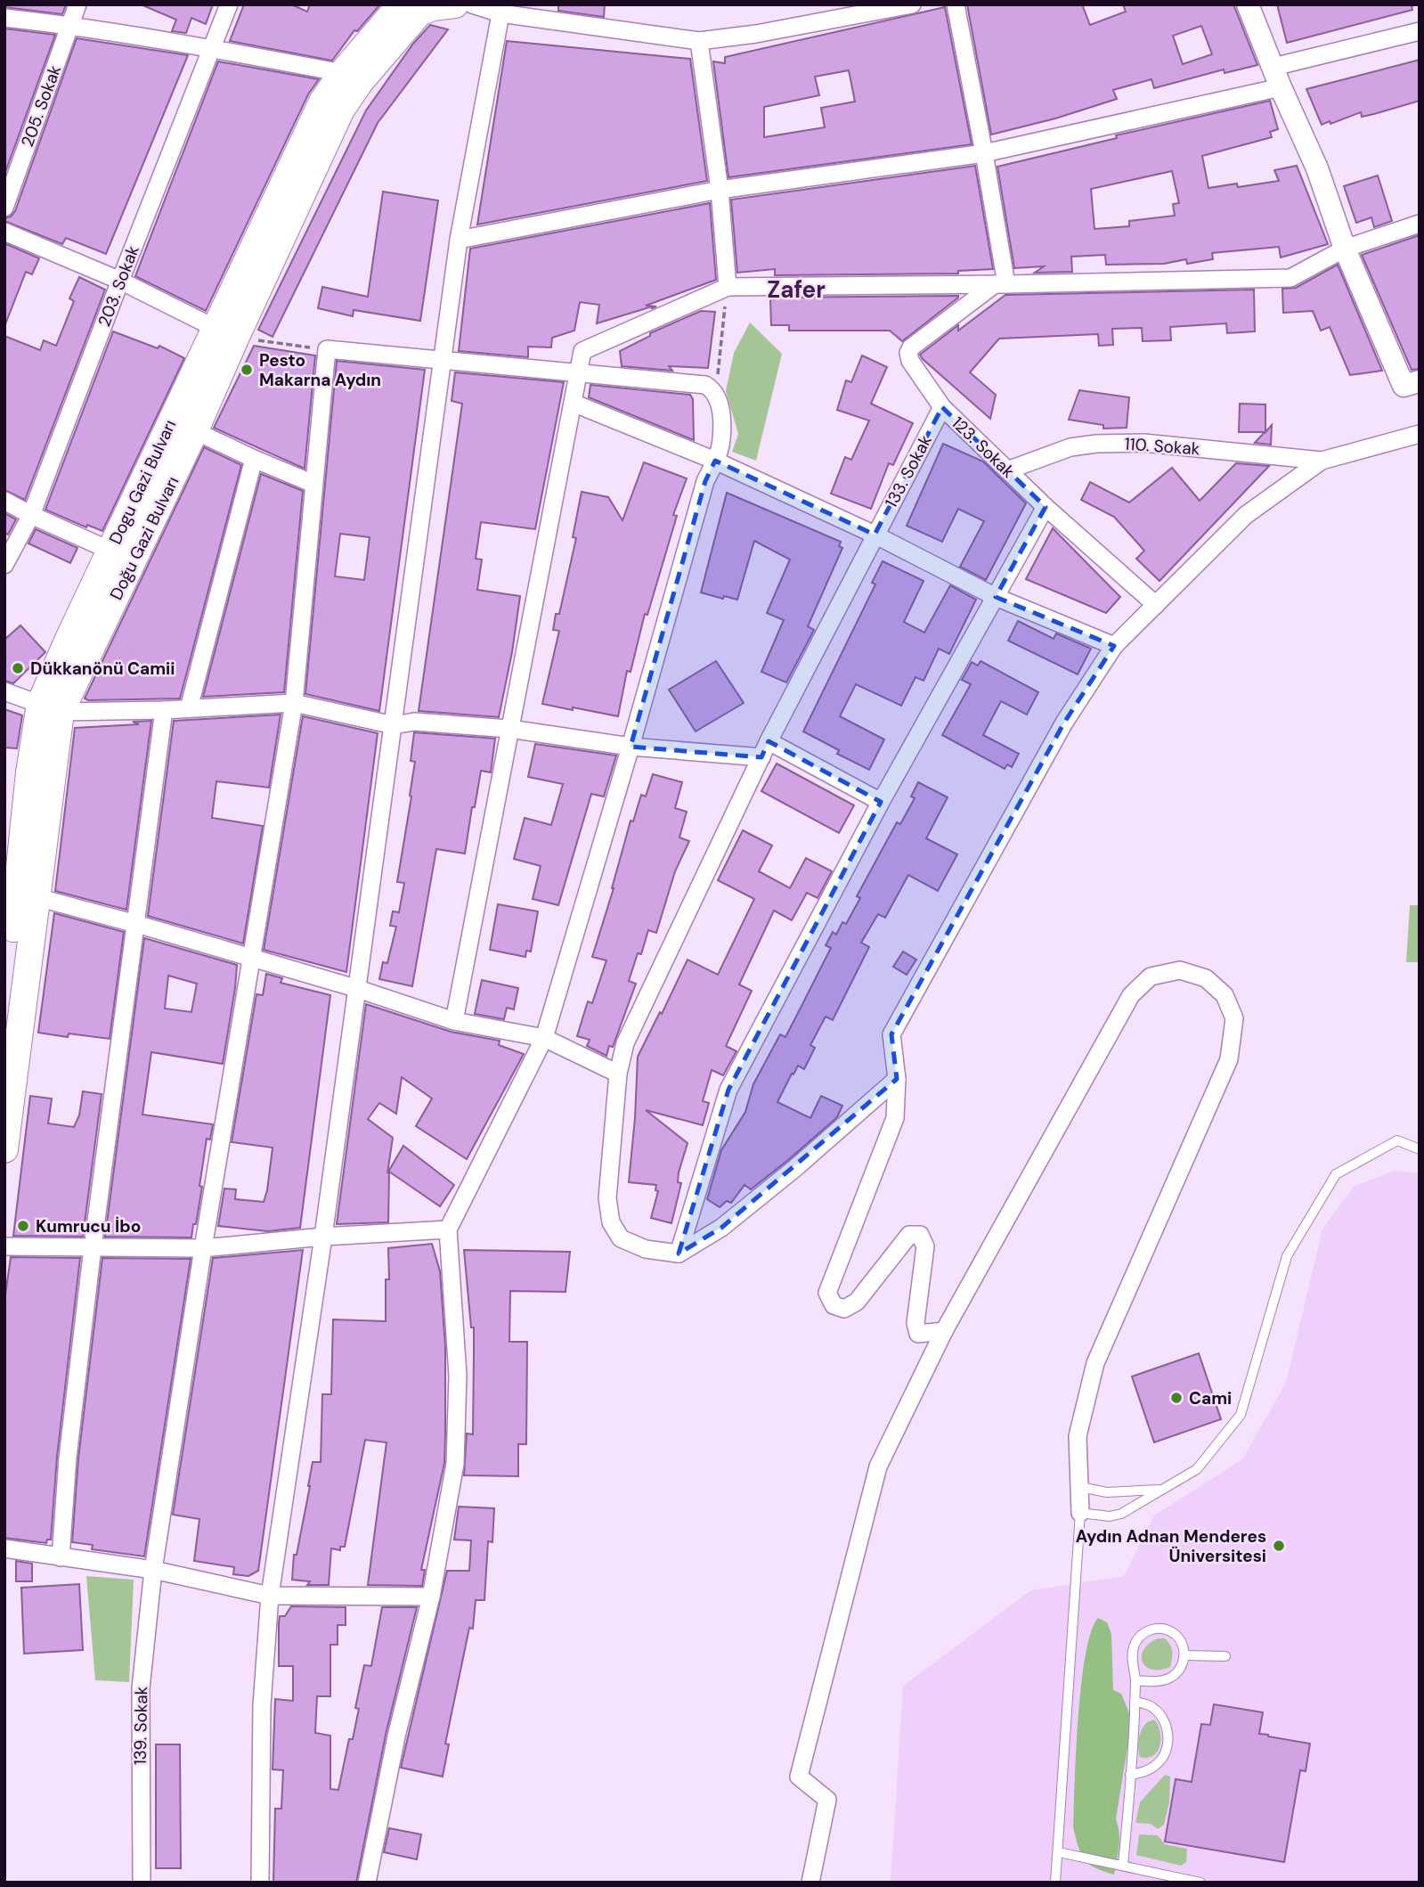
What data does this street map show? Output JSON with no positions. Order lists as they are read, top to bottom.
{
  "streets": {
    "main road": ["Dogu Gazi Bulvarı", "Doğu Gazi Bulvarı"],
    "street": [
      "205. Sokak",
      "203. Sokak",
      "110. Sokak",
      "123. Sokak",
      "133. Sokak",
      "139. Sokak"
    ]
  },
  "crossings": [
    ["110. Sokak", "123. Sokak"],
    ["123. Sokak", "133. Sokak"],
    ["Dogu Gazi Bulvarı", "Doğu Gazi Bulvarı"]
  ],
  "districts": ["Zafer"],
  "places": [
    "Pesto Makarna Aydın",
    "Dükkanönü Camii",
    "Kumrucu İbo",
    "Cami",
    "Aydın Adnan Menderes Üniversitesi"
  ]
}
